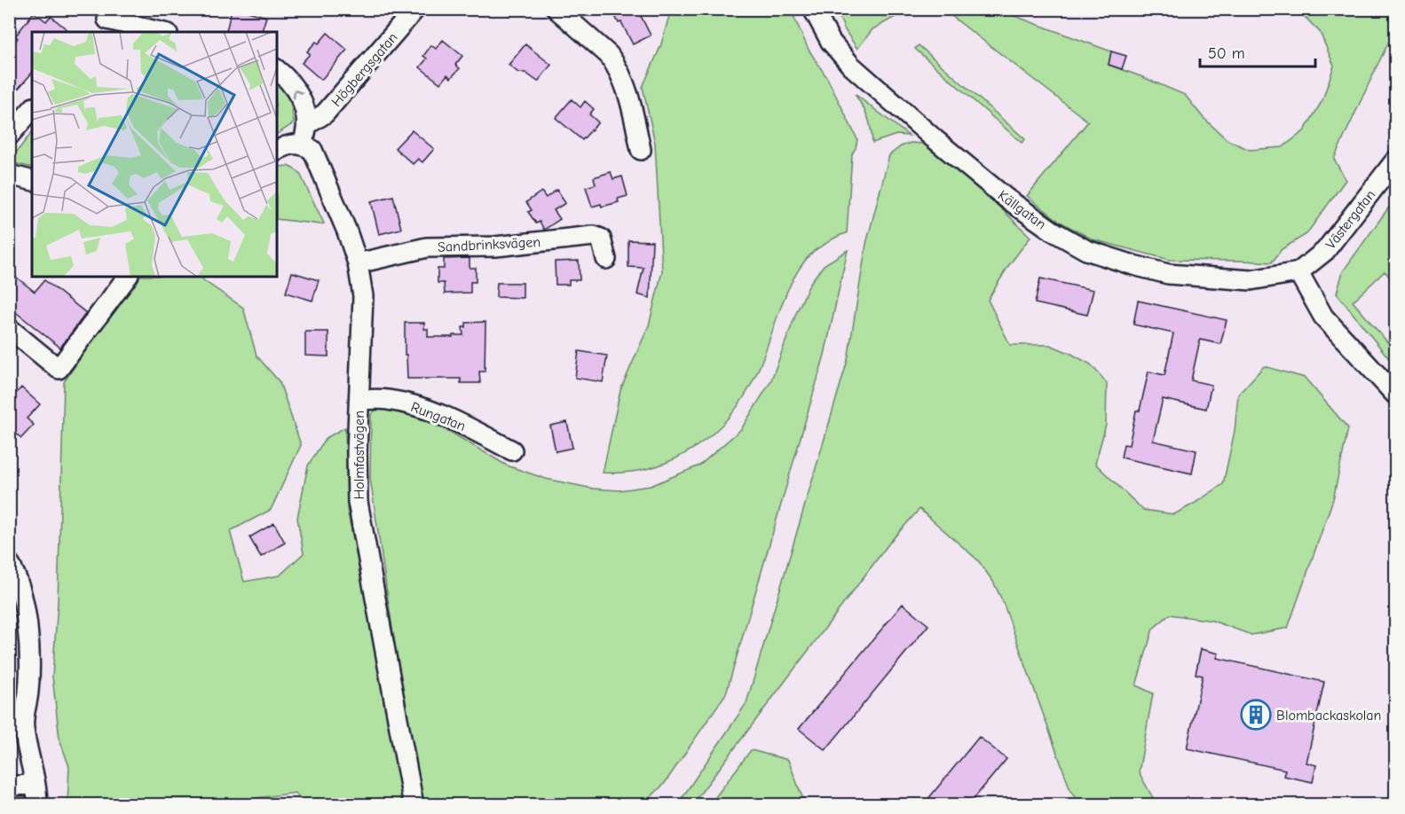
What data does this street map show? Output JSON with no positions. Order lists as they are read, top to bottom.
{
  "streets": {
    "street": [
      "Högbergsgatan",
      "Källgatan",
      "Västergatan",
      "Sandbrinksvägen",
      "Rungatan",
      "Holmfastvägen"
    ]
  },
  "crossings": [
    ["Källgatan", "Västergatan"],
    ["Sandbrinksvägen", "Holmfastvägen"],
    ["Rungatan", "Holmfastvägen"]
  ],
  "places": {
    "building": ["Blombackaskolan"]
  },
  "scale_bar": "50 m"
}
